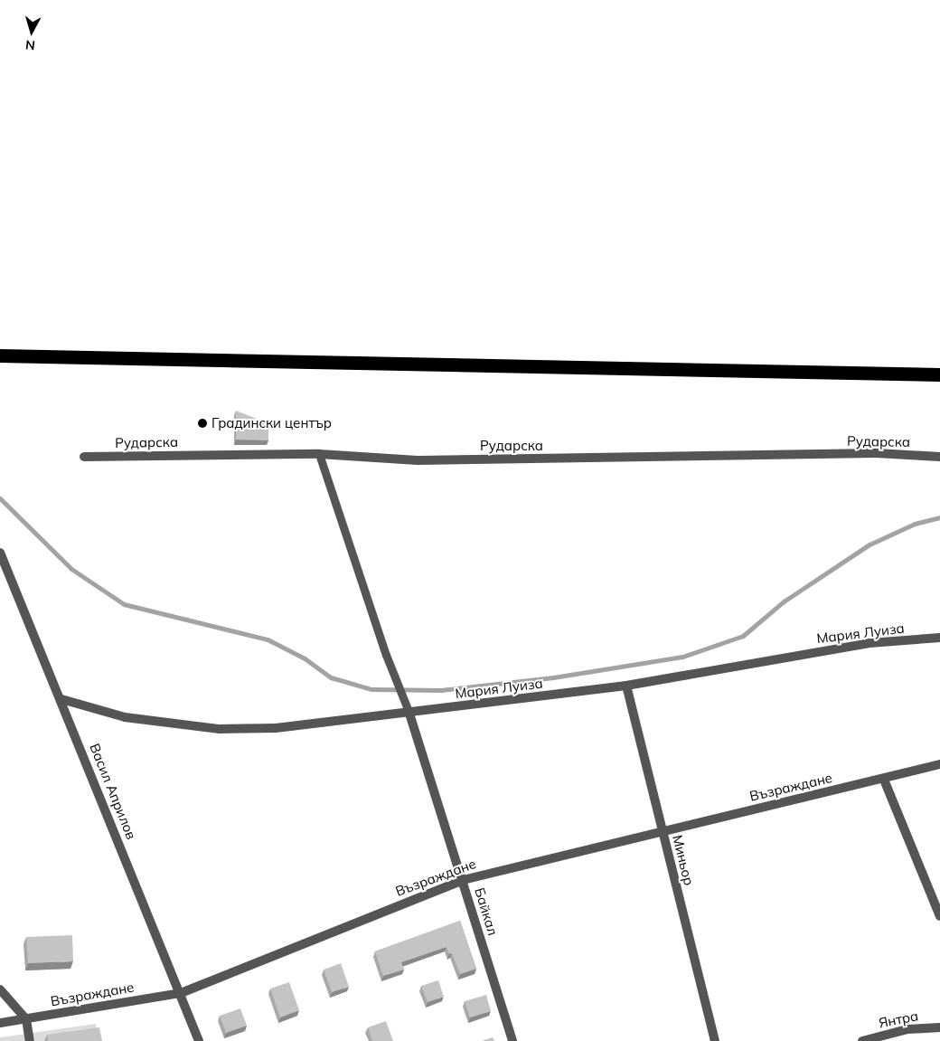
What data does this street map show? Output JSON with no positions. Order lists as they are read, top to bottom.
{
  "streets": {
    "street": [
      "Рударска",
      "Мария Луиза",
      "Възраждане",
      "Васил Априлов",
      "Миньор",
      "Байкал",
      "Янтра"
    ]
  },
  "crossings": [
    ["Мария Луиза", "Васил Априлов"],
    ["Мария Луиза", "Миньор"],
    ["Мария Луиза", "Байкал"],
    ["Възраждане", "Васил Априлов"],
    ["Възраждане", "Миньор"],
    ["Възраждане", "Байкал"]
  ],
  "places": ["Градински център"],
  "north": "bottom"
}
